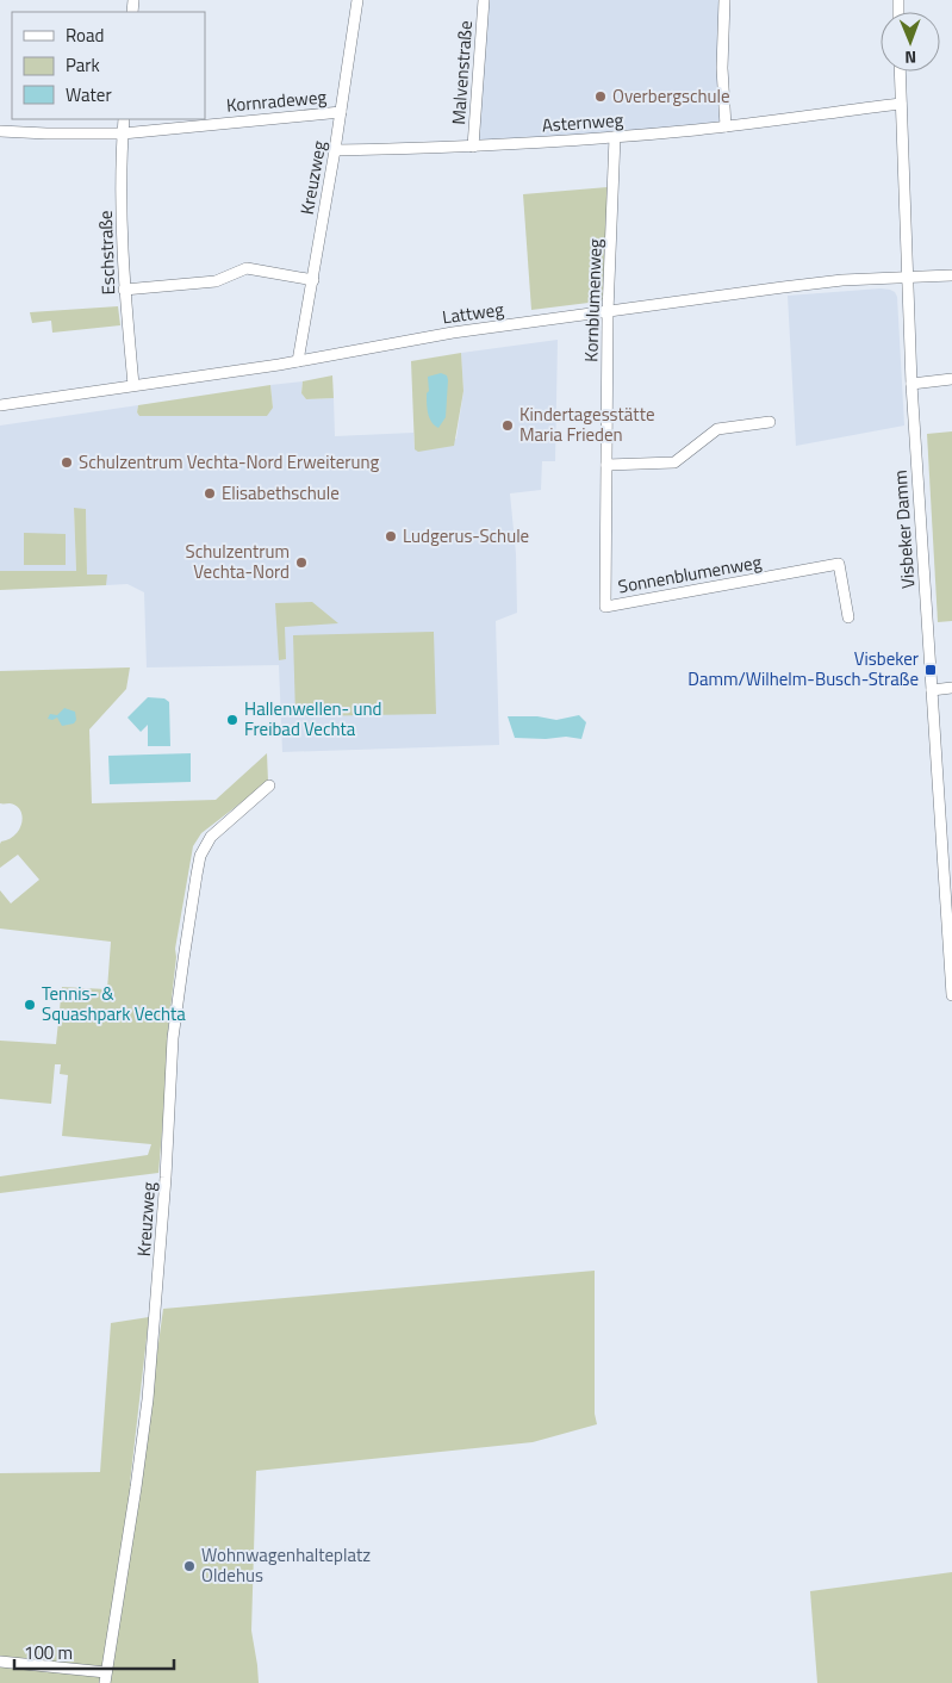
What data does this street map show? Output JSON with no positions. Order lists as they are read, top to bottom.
{
  "streets": {
    "street": [
      "Malvenstraße",
      "Kornradeweg",
      "Asternweg",
      "Kreuzweg",
      "Eschstraße",
      "Kornblumenweg",
      "Lattweg",
      "Visbeker Damm",
      "Sonnenblumenweg"
    ]
  },
  "crossings": [
    ["Malvenstraße", "Asternweg"],
    ["Kornradeweg", "Kreuzweg"],
    ["Kornradeweg", "Eschstraße"],
    ["Asternweg", "Kreuzweg"],
    ["Asternweg", "Kornblumenweg"],
    ["Asternweg", "Visbeker Damm"],
    ["Kreuzweg", "Lattweg"],
    ["Eschstraße", "Lattweg"],
    ["Kornblumenweg", "Lattweg"],
    ["Kornblumenweg", "Sonnenblumenweg"],
    ["Lattweg", "Visbeker Damm"]
  ],
  "places": {
    "other": [
      "Overbergschule",
      "Kindertagesstätte Maria Frieden",
      "Schulzentrum Vechta-Nord Erweiterung",
      "Elisabethschule",
      "Ludgerus-Schule",
      "Schulzentrum Vechta-Nord",
      "Hallenwellen- und Freibad Vechta",
      "Tennis- & Squashpark Vechta",
      "Wohnwagenhalteplatz Oldehus"
    ],
    "transit": ["Visbeker Damm/Wilhelm-Busch-Straße"]
  },
  "legend": ["Road", "Park", "Water"],
  "scale_bar": "100 m",
  "north": "bottom"
}
